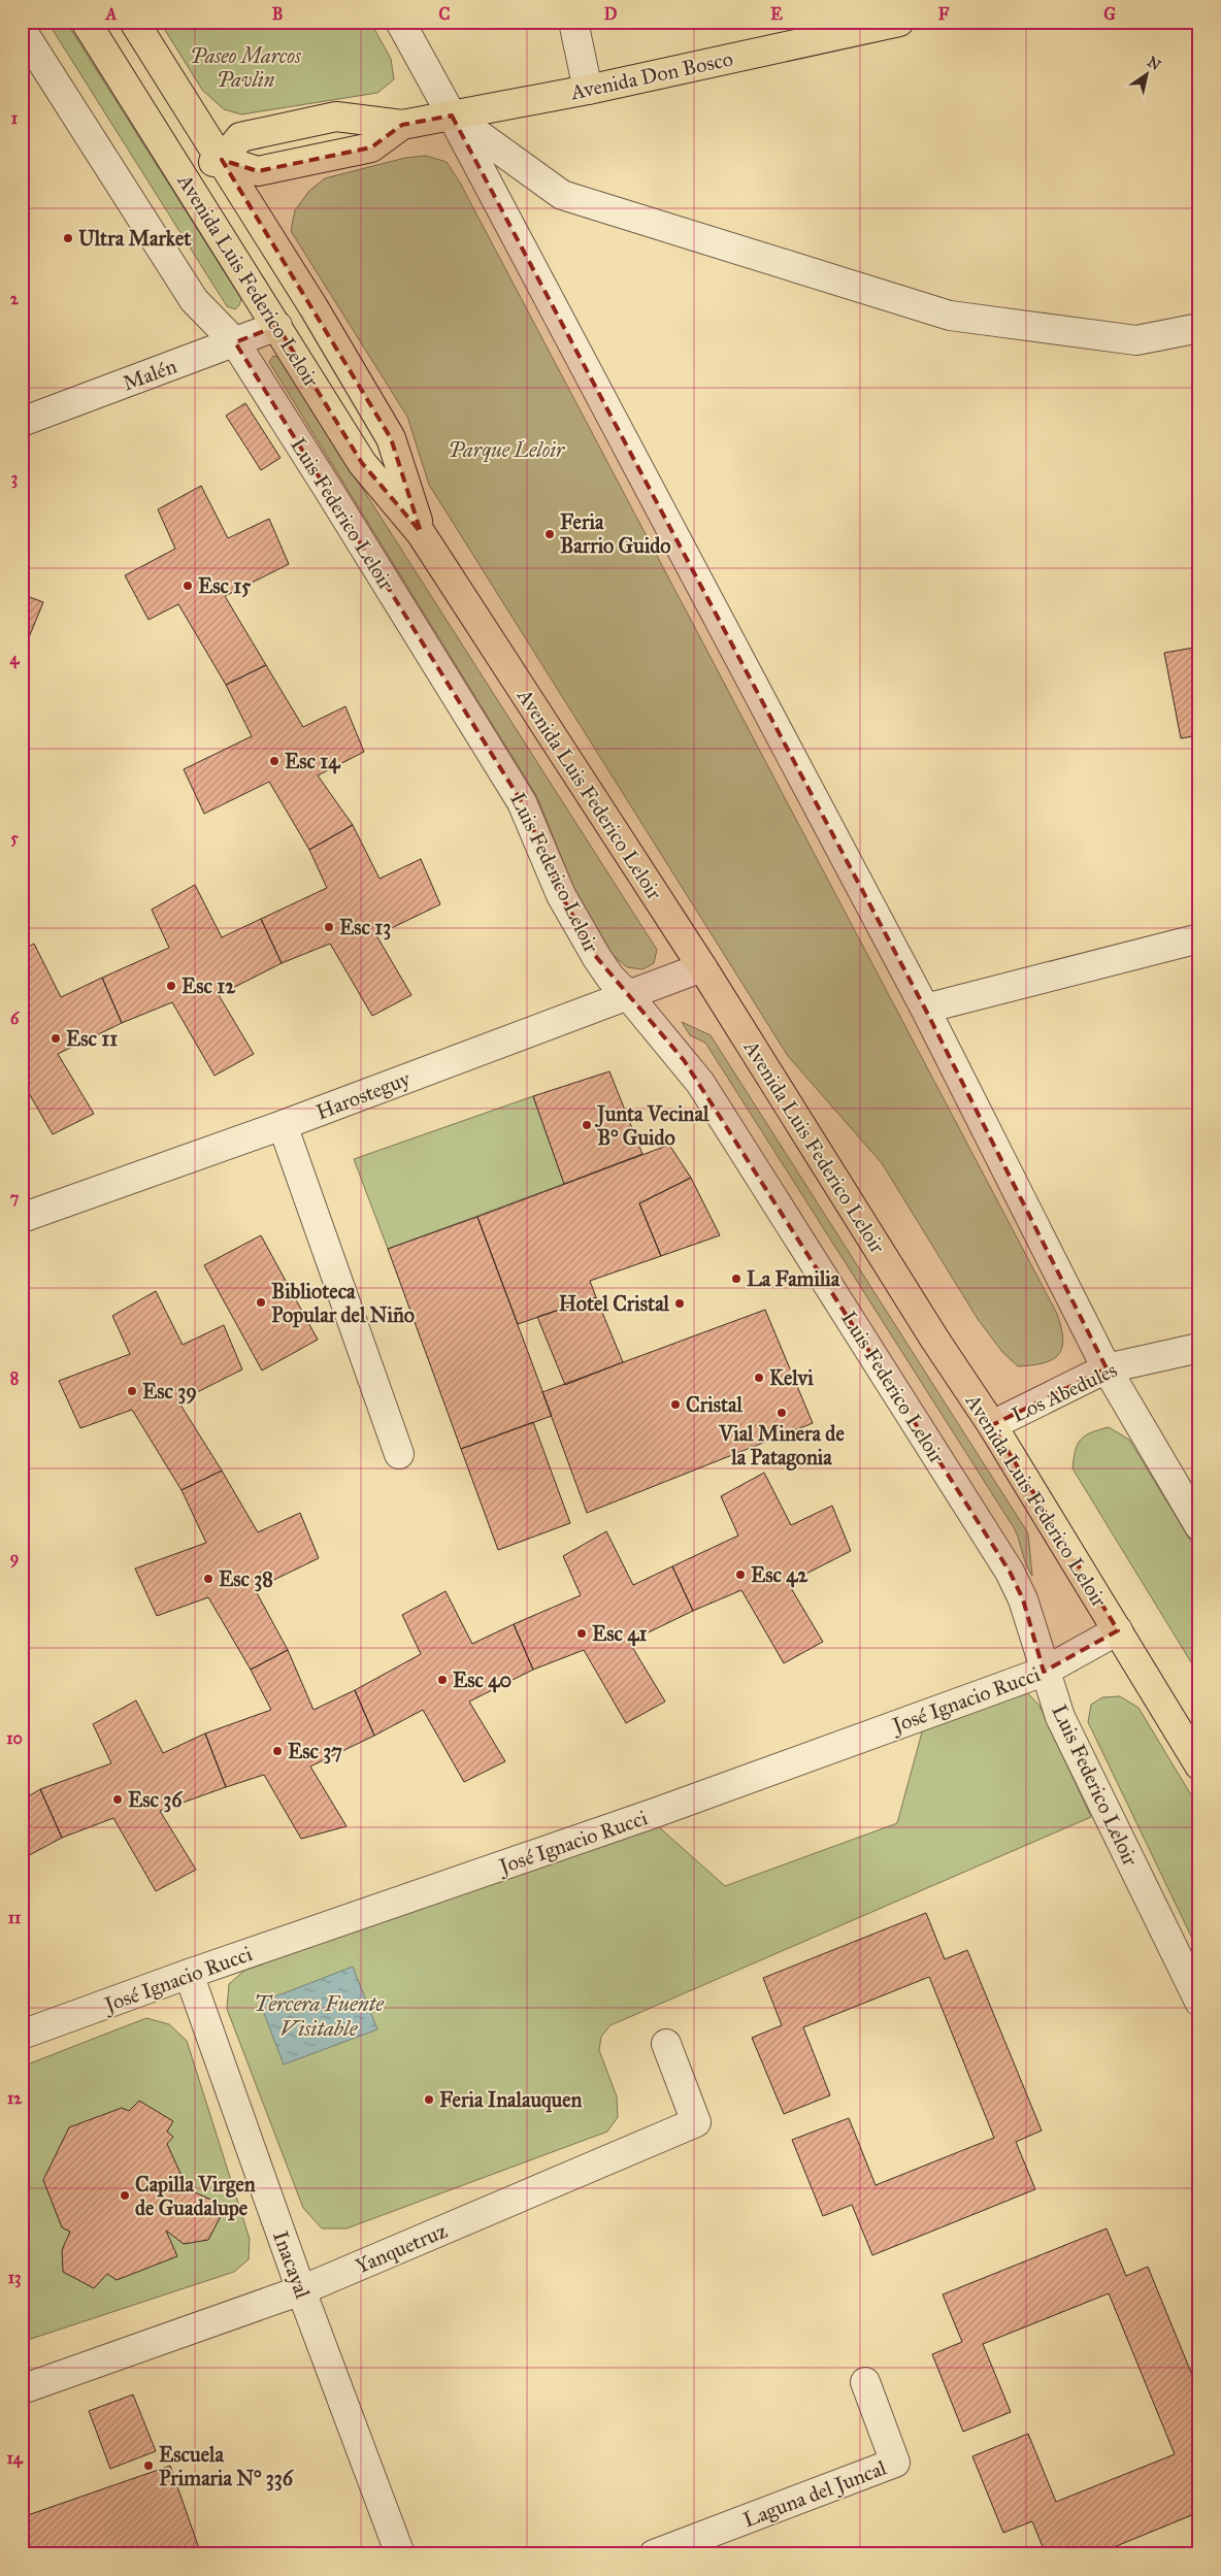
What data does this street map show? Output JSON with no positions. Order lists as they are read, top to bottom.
{
  "streets": {
    "main road": ["Avenida Don Bosco", "Avenida Luis Federico Leloir"],
    "street": [
      "Malén",
      "Luis Federico Leloir",
      "Harosteguy",
      "Los Abedules",
      "José Ignacio Rucci",
      "Yanquetruz",
      "Inacayal",
      "Laguna del Juncal"
    ]
  },
  "crossings": [
    ["Avenida Don Bosco", "Avenida Luis Federico Leloir"],
    ["Avenida Luis Federico Leloir", "Malén"],
    ["Avenida Luis Federico Leloir", "Harosteguy"],
    ["Avenida Luis Federico Leloir", "Los Abedules"],
    ["Avenida Luis Federico Leloir", "José Ignacio Rucci"],
    ["Malén", "Luis Federico Leloir"],
    ["Luis Federico Leloir", "Harosteguy"],
    ["Luis Federico Leloir", "José Ignacio Rucci"],
    ["José Ignacio Rucci", "Inacayal"],
    ["Yanquetruz", "Inacayal"]
  ],
  "water": ["Tercera Fuente Visitable"],
  "parks": ["Paseo Marcos Pavlin", "Parque Leloir"],
  "places": [
    "Ultra Market",
    "Feria Barrio Guido",
    "Esc 15",
    "Esc 14",
    "Esc 13",
    "Esc 12",
    "Esc 11",
    "Junta Vecinal B° Guido",
    "La Familia",
    "Biblioteca Popular del Niño",
    "Hotel Cristal",
    "Kelvi",
    "Esc 39",
    "Cristal",
    "Vial Minera de la Patagonia",
    "Esc 42",
    "Esc 38",
    "Esc 41",
    "Esc 40",
    "Esc 37",
    "Esc 36",
    "Feria Inalauquen",
    "Capilla Virgen de Guadalupe",
    "Escuela Primaria N° 336"
  ],
  "north": "top right",
  "grid": {
    "columns": [
      "A",
      "B",
      "C",
      "D",
      "E",
      "F",
      "G"
    ],
    "rows": [
      "1",
      "2",
      "3",
      "4",
      "5",
      "6",
      "7",
      "8",
      "9",
      "10",
      "11",
      "12",
      "13",
      "14"
    ]
  }
}
